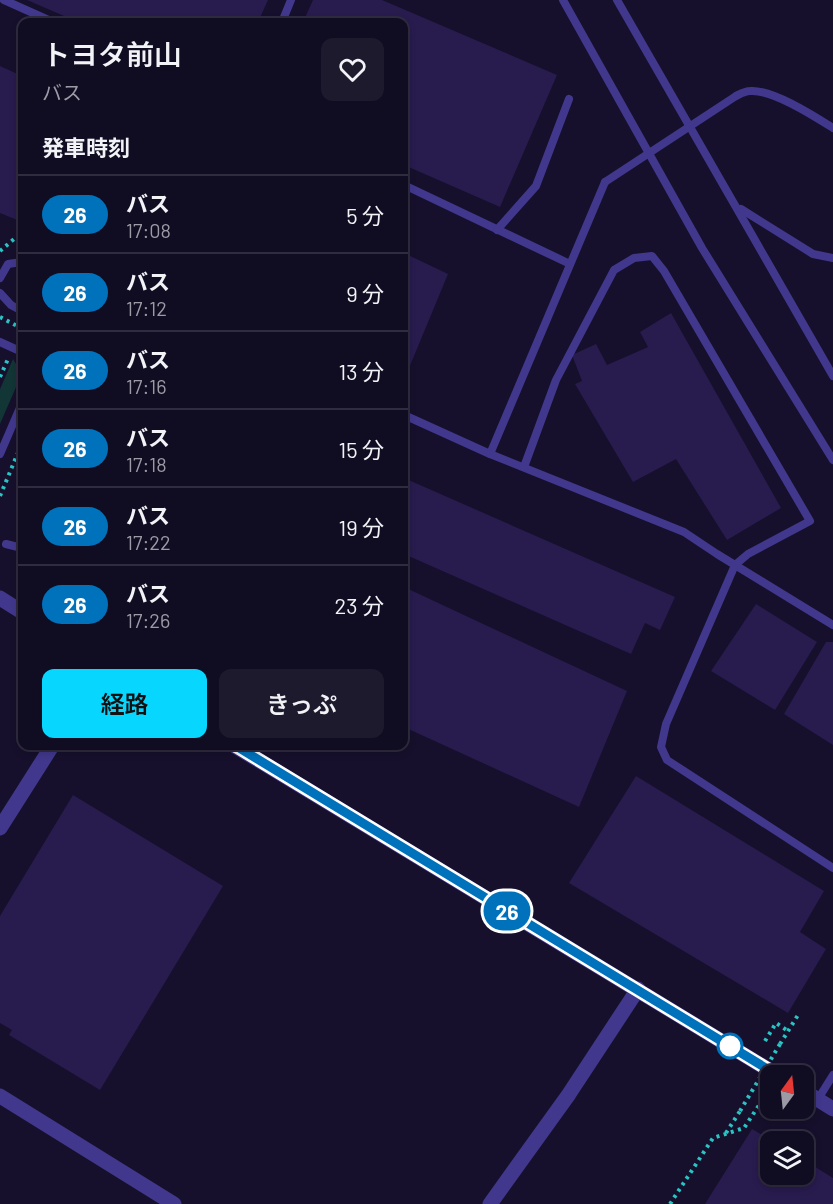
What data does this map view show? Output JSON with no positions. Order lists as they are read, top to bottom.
{
  "lines": ["bus line 26"],
  "north": "top",
  "page": {
    "on_map": "26",
    "heading": [
      ["トヨタ前山", "バス"],
      "発車時刻"
    ],
    "list": [
      {
        "mark": "26",
        "name": "バス",
        "note": "17:08",
        "value": "5 分"
      },
      {
        "mark": "26",
        "name": "バス",
        "note": "17:12",
        "value": "9 分"
      },
      {
        "mark": "26",
        "name": "バス",
        "note": "17:16",
        "value": "13 分"
      },
      {
        "mark": "26",
        "name": "バス",
        "note": "17:18",
        "value": "15 分"
      },
      {
        "mark": "26",
        "name": "バス",
        "note": "17:22",
        "value": "19 分"
      },
      {
        "mark": "26",
        "name": "バス",
        "note": "17:26",
        "value": "23 分"
      }
    ],
    "buttons": ["経路", "きっぷ"]
  }
}
